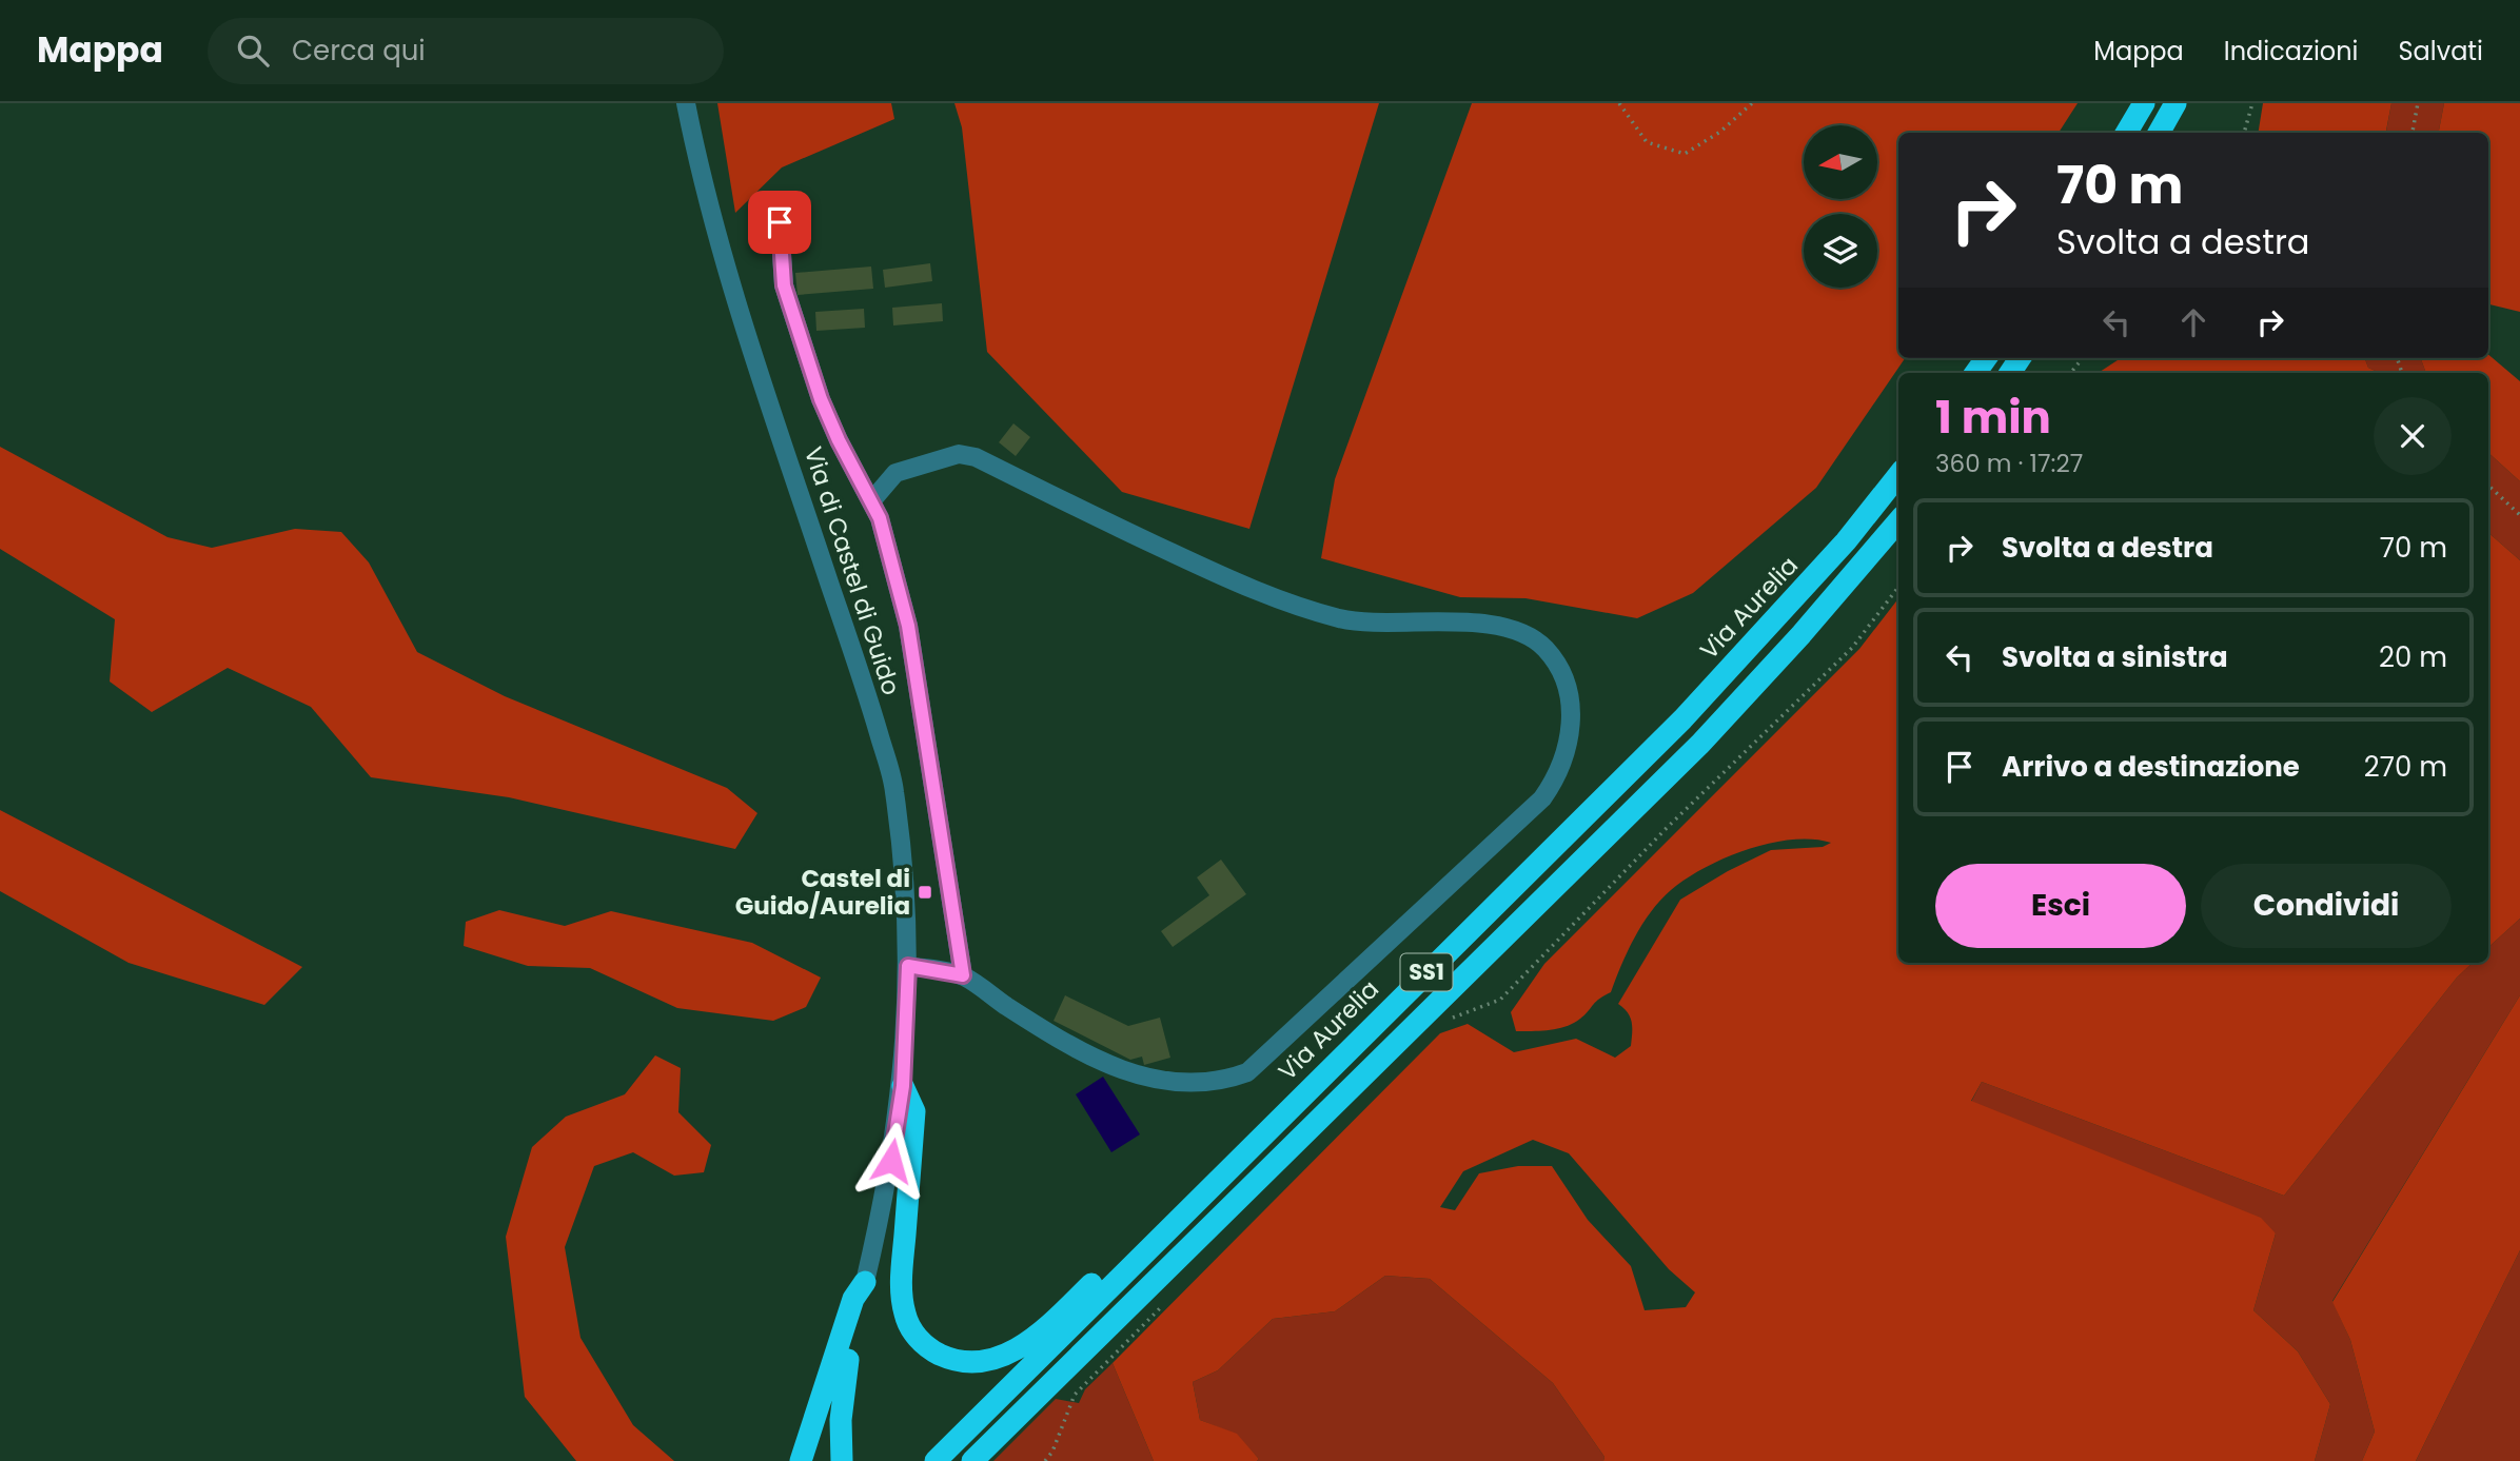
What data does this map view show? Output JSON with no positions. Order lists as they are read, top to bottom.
{
  "streets": {
    "highway": ["Via Aurelia", "SS1"],
    "street": ["Via di Castel di Guido"]
  },
  "places": {
    "transit": ["Castel di Guido/Aurelia"]
  },
  "north": "left",
  "page": {
    "header": "Mappa",
    "search": "Cerca qui",
    "nav": ["Mappa", "Indicazioni", "Salvati"],
    "turn": ["70 m", "Svolta a destra"],
    "heading": ["1 min", "360 m · 17:27"],
    "list": [
      {
        "name": "Svolta a destra",
        "value": "70 m"
      },
      {
        "name": "Svolta a sinistra",
        "value": "20 m"
      },
      {
        "name": "Arrivo a destinazione",
        "value": "270 m"
      }
    ],
    "buttons": ["Esci", "Condividi"]
  }
}
